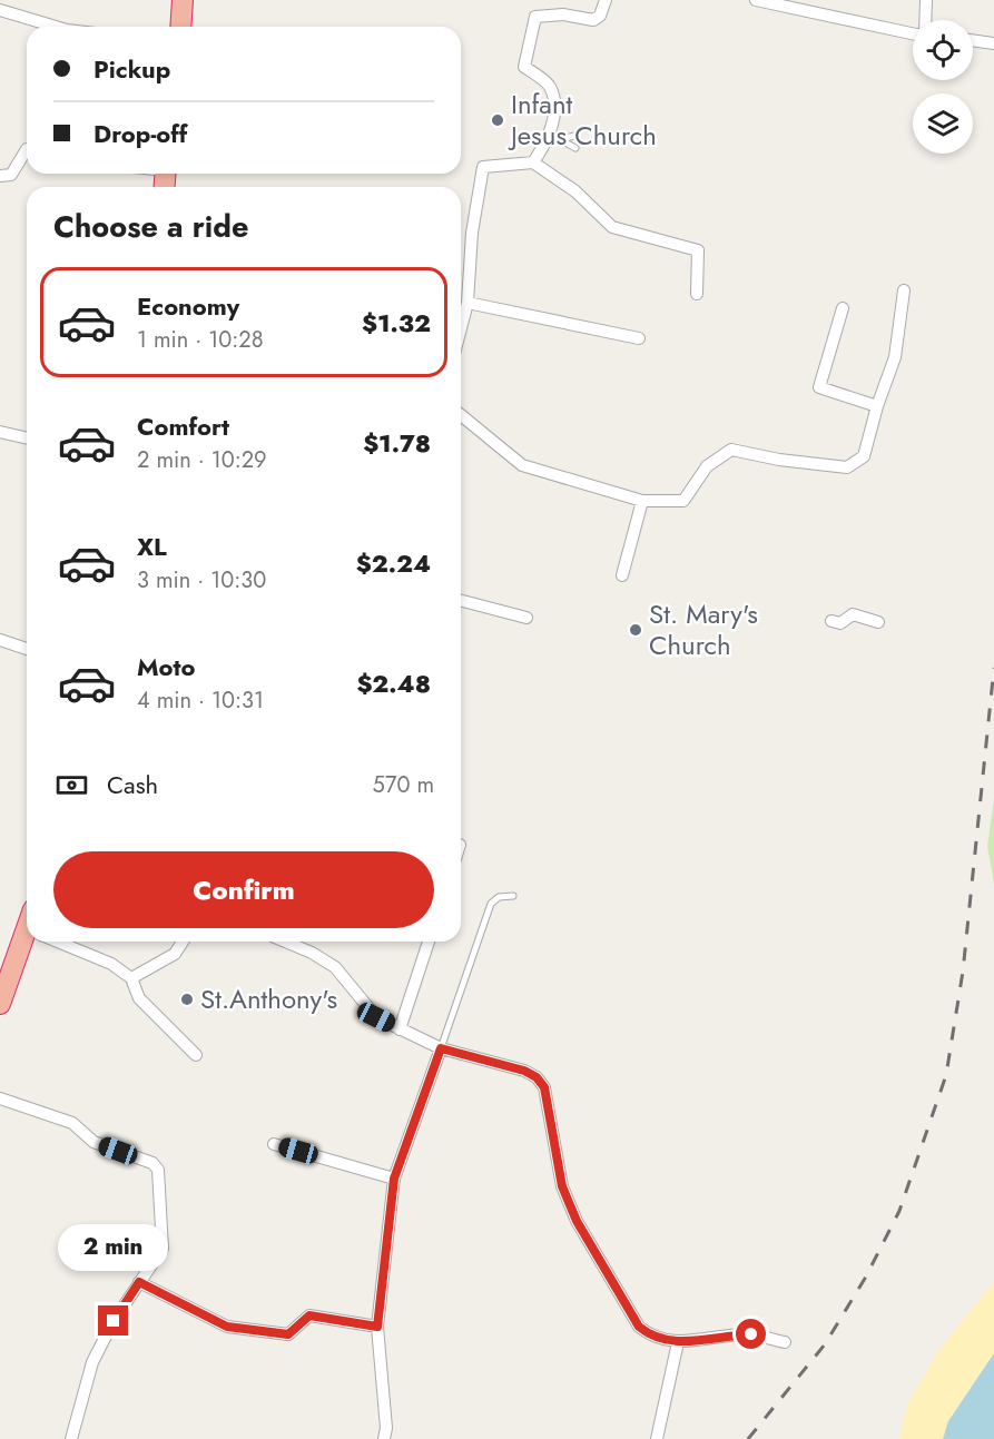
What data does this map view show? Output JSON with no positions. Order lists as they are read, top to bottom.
{
  "places": ["Infant Jesus Church", "St. Mary's Church", "St.Anthony's"],
  "page": {
    "banner": ["Pickup", "Drop-off"],
    "heading": "Choose a ride",
    "list": [
      {
        "name": "Economy",
        "note": "1 min · 10:28",
        "value": "$1.32"
      },
      {
        "name": "Comfort",
        "note": "2 min · 10:29",
        "value": "$1.78"
      },
      {
        "name": "XL",
        "note": "3 min · 10:30",
        "value": "$2.24"
      },
      {
        "name": "Moto",
        "note": "4 min · 10:31",
        "value": "$2.48"
      }
    ],
    "pay": ["Cash", "570 m"],
    "buttons": "Confirm",
    "bubble": "2 min"
  }
}
